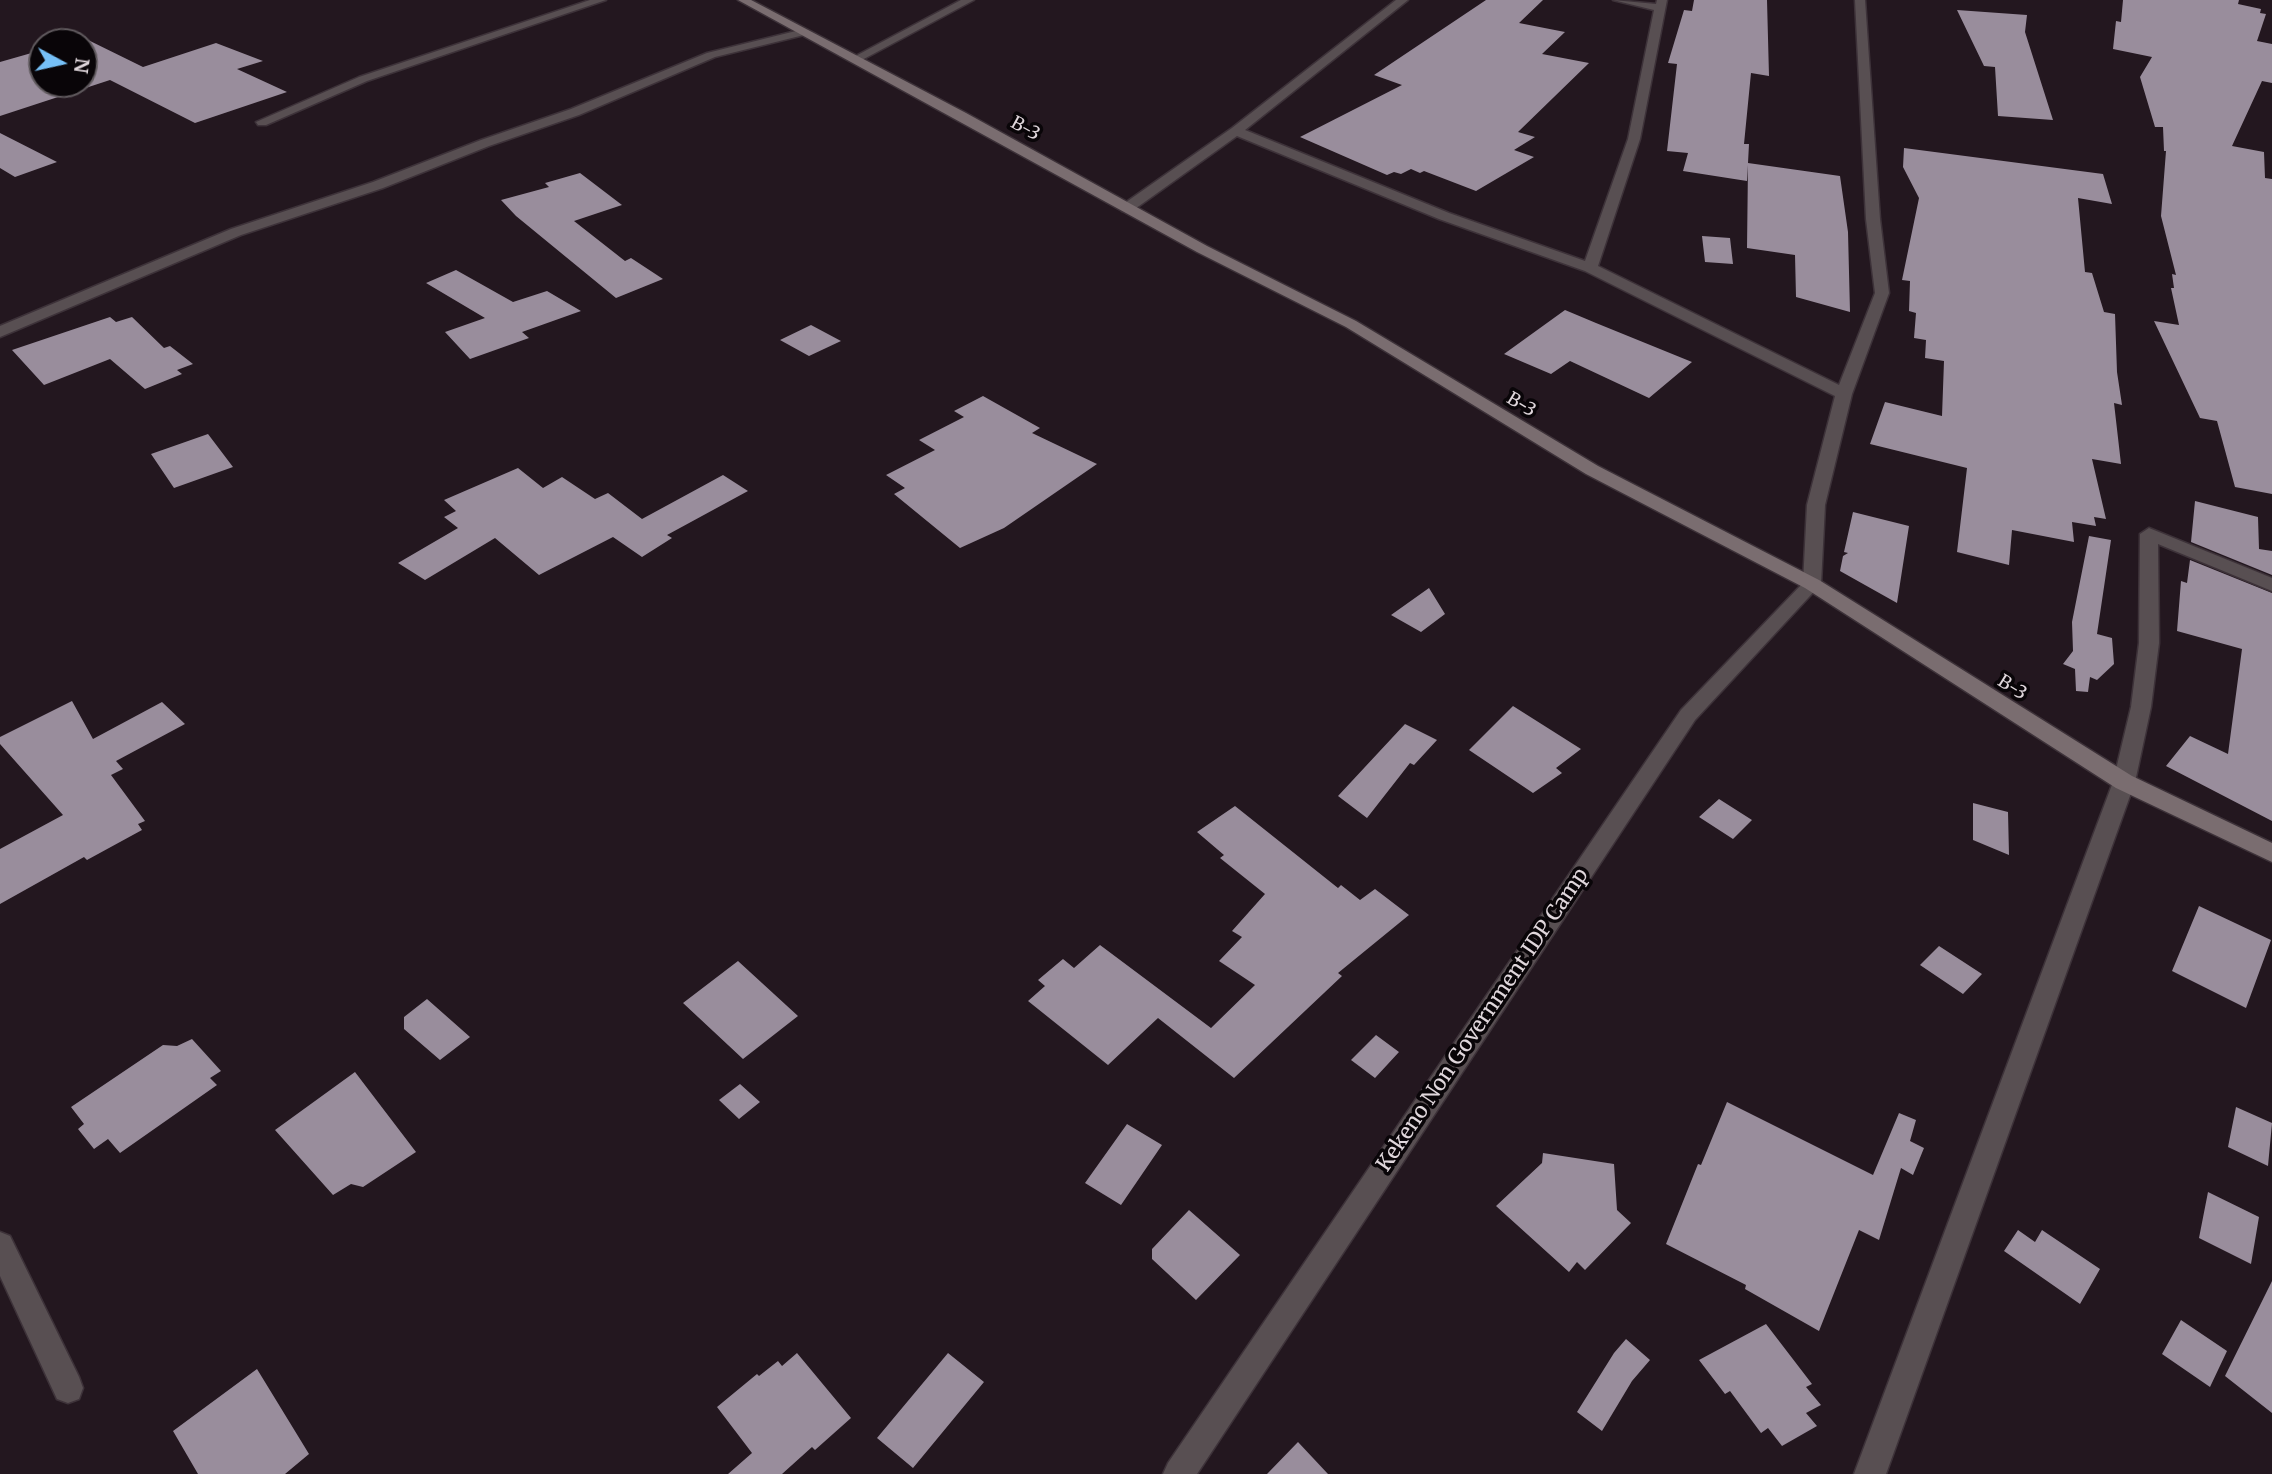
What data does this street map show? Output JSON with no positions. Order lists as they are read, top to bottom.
{
  "streets": {
    "main road": ["B-3"],
    "street": ["Kekeno Non Government IDP Camp"]
  },
  "crossings": [
    ["B-3", "Kekeno Non Government IDP Camp"]
  ],
  "north": "right"
}
